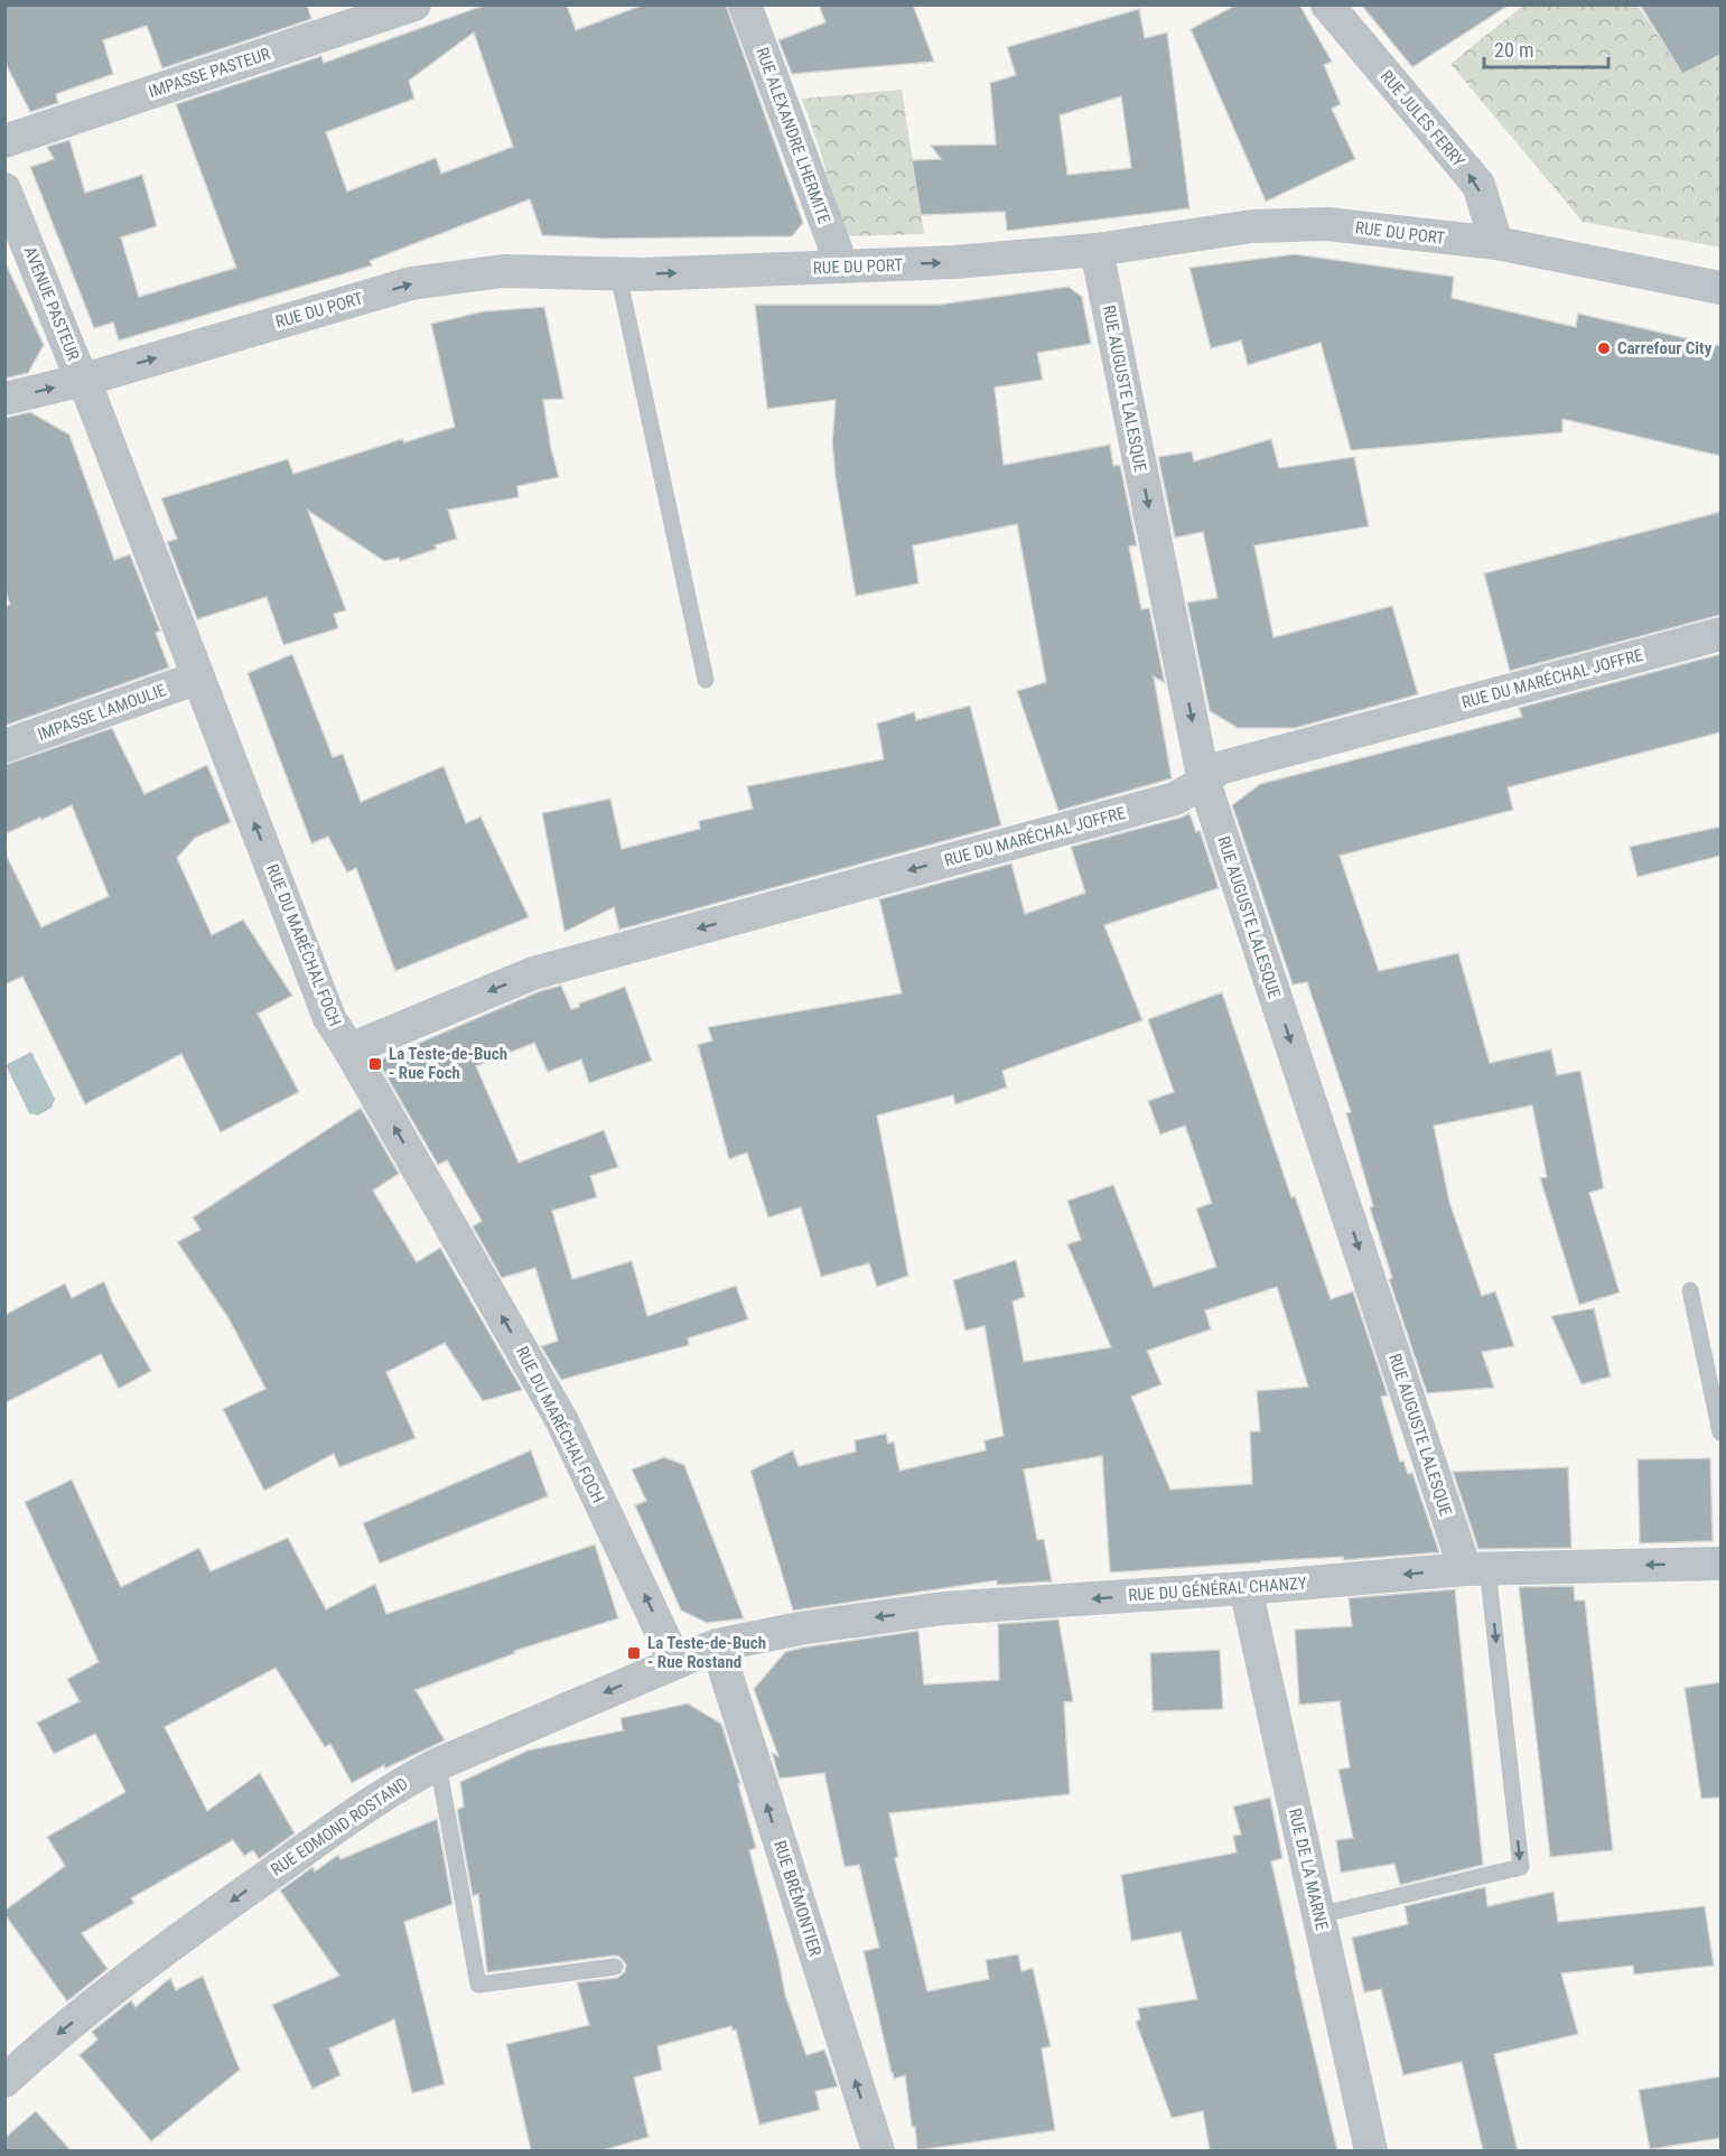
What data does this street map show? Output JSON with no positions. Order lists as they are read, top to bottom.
{
  "streets": {
    "street": [
      "IMPASSE PASTEUR",
      "RUE JULES FERRY",
      "RUE ALEXANDRE LHERMITE",
      "RUE DU PORT",
      "AVENUE PASTEUR",
      "RUE AUGUSTE LALESQUE",
      "RUE DU MARÉCHAL JOFFRE",
      "IMPASSE LAMOULIE",
      "RUE DU MARÉCHAL FOCH",
      "RUE DU GÉNÉRAL CHANZY",
      "RUE EDMOND ROSTAND",
      "RUE DE LA MARNE",
      "RUE BRÉMONTIER"
    ]
  },
  "crossings": [
    ["RUE JULES FERRY", "RUE DU PORT"],
    ["RUE ALEXANDRE LHERMITE", "RUE DU PORT"],
    ["RUE DU PORT", "AVENUE PASTEUR"],
    ["RUE DU PORT", "RUE AUGUSTE LALESQUE"],
    ["RUE DU PORT", "RUE DU MARÉCHAL FOCH"],
    ["AVENUE PASTEUR", "RUE DU MARÉCHAL FOCH"],
    ["RUE AUGUSTE LALESQUE", "RUE DU MARÉCHAL JOFFRE"],
    ["RUE AUGUSTE LALESQUE", "RUE DU GÉNÉRAL CHANZY"],
    ["RUE DU MARÉCHAL JOFFRE", "RUE DU MARÉCHAL FOCH"],
    ["IMPASSE LAMOULIE", "RUE DU MARÉCHAL FOCH"],
    ["RUE DU MARÉCHAL FOCH", "RUE EDMOND ROSTAND"],
    ["RUE DU GÉNÉRAL CHANZY", "RUE EDMOND ROSTAND"],
    ["RUE DU GÉNÉRAL CHANZY", "RUE DE LA MARNE"],
    ["RUE DU GÉNÉRAL CHANZY", "RUE BRÉMONTIER"],
    ["RUE EDMOND ROSTAND", "RUE BRÉMONTIER"]
  ],
  "one_way": [
    "RUE JULES FERRY",
    "RUE DU PORT",
    "RUE AUGUSTE LALESQUE",
    "RUE DU MARÉCHAL JOFFRE",
    "RUE DU MARÉCHAL FOCH",
    "RUE DU GÉNÉRAL CHANZY",
    "RUE EDMOND ROSTAND",
    "RUE BRÉMONTIER"
  ],
  "places": {
    "other": ["Carrefour City"],
    "transit": ["La Teste-de-Buch - Rue Foch", "La Teste-de-Buch - Rue Rostand"]
  },
  "scale_bar": "20 m"
}
